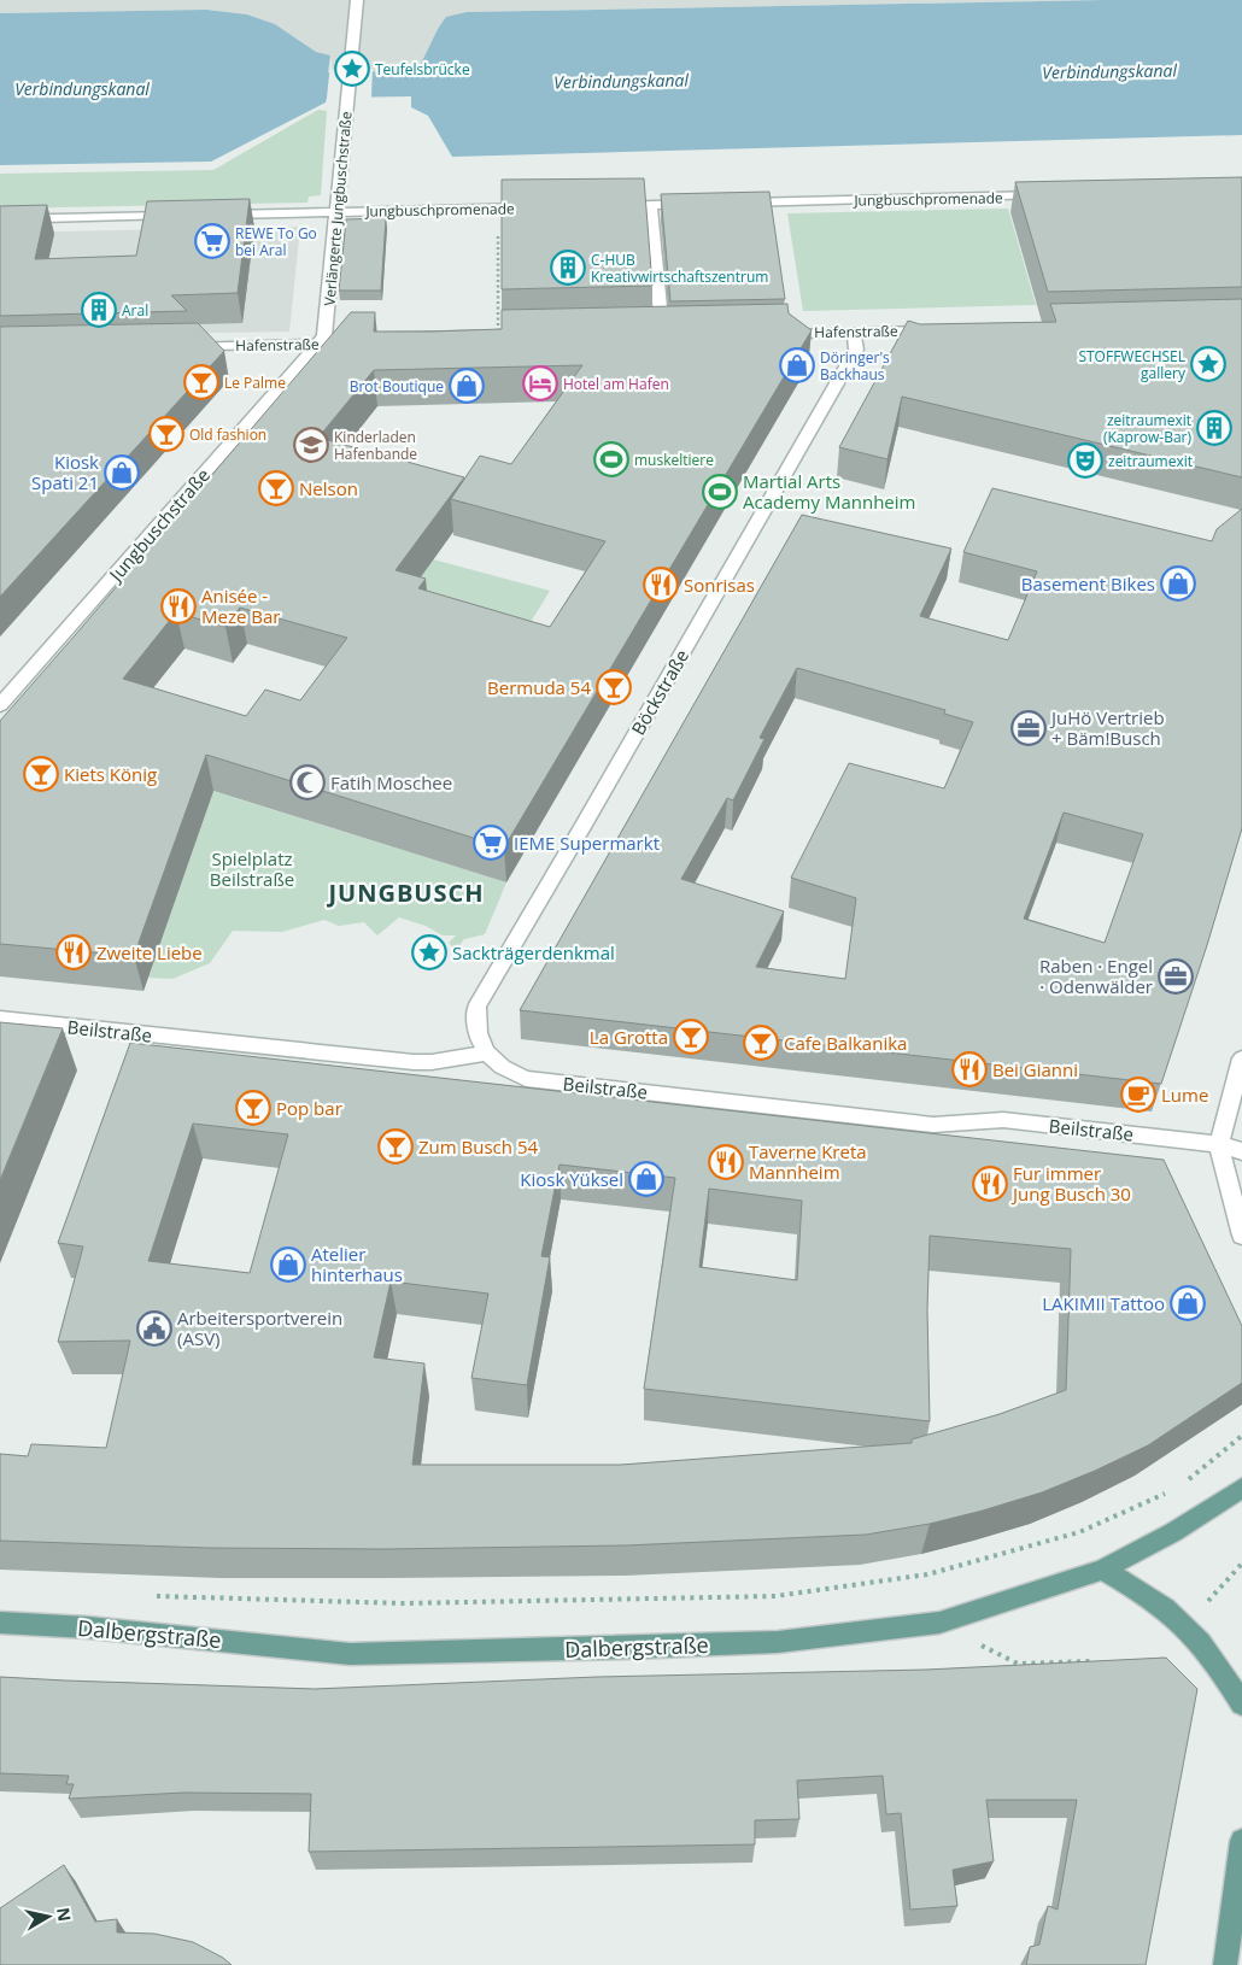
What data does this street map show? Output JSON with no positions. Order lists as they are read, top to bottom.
{
  "streets": {
    "main road": ["Dalbergstraße"],
    "street": [
      "Jungbuschpromenade",
      "Verlängerte Jungbuschstraße",
      "Hafenstraße",
      "Jungbuschstraße",
      "Böckstraße",
      "Beilstraße"
    ]
  },
  "crossings": [
    ["Jungbuschpromenade", "Verlängerte Jungbuschstraße"],
    ["Verlängerte Jungbuschstraße", "Hafenstraße"],
    ["Verlängerte Jungbuschstraße", "Jungbuschstraße"],
    ["Hafenstraße", "Jungbuschstraße"],
    ["Hafenstraße", "Böckstraße"],
    ["Böckstraße", "Beilstraße"]
  ],
  "districts": ["JUNGBUSCH"],
  "water": ["Verbindungskanal"],
  "parks": ["Spielplatz Beilstraße"],
  "places": {
    "place": ["Teufelsbrücke", "STOFFWECHSEL gallery", "Sackträgerdenkmal"],
    "supermarket": ["REWE To Go bei Aral", "IEME Supermarkt"],
    "building": ["C-HUB Kreativwirtschaftszentrum", "Aral", "zeitraumexit (Kaprow-Bar)"],
    "shop": [
      "Döringer's Backhaus",
      "Brot Boutique",
      "Kiosk Spati 21",
      "Basement Bikes",
      "Kiosk Yüksel",
      "Atelier hinterhaus",
      "LAKIMII Tattoo"
    ],
    "bar": [
      "Le Palme",
      "Old fashion",
      "Nelson",
      "Bermuda 54",
      "Kiets König",
      "La Grotta",
      "Cafe Balkanika",
      "Pop bar",
      "Zum Busch 54"
    ],
    "hotel": ["Hotel am Hafen"],
    "school or university": ["Kinderladen Hafenbande"],
    "sports": ["muskeltiere", "Martial Arts Academy Mannheim"],
    "theatre": ["zeitraumexit"],
    "restaurant": [
      "Sonrisas",
      "Anisée - Meze Bar",
      "Zweite Liebe",
      "Bei Gianni",
      "Taverne Kreta Mannheim",
      "Fur immer Jung Busch 30"
    ],
    "office": ["JuHö Vertrieb + Bäm!Busch", "Raben · Engel · Odenwälder"],
    "mosque": ["Fatih Moschee"],
    "cafe": ["Lume"],
    "public building": ["Arbeitersportverein (ASV)"]
  },
  "north": "right"
}
